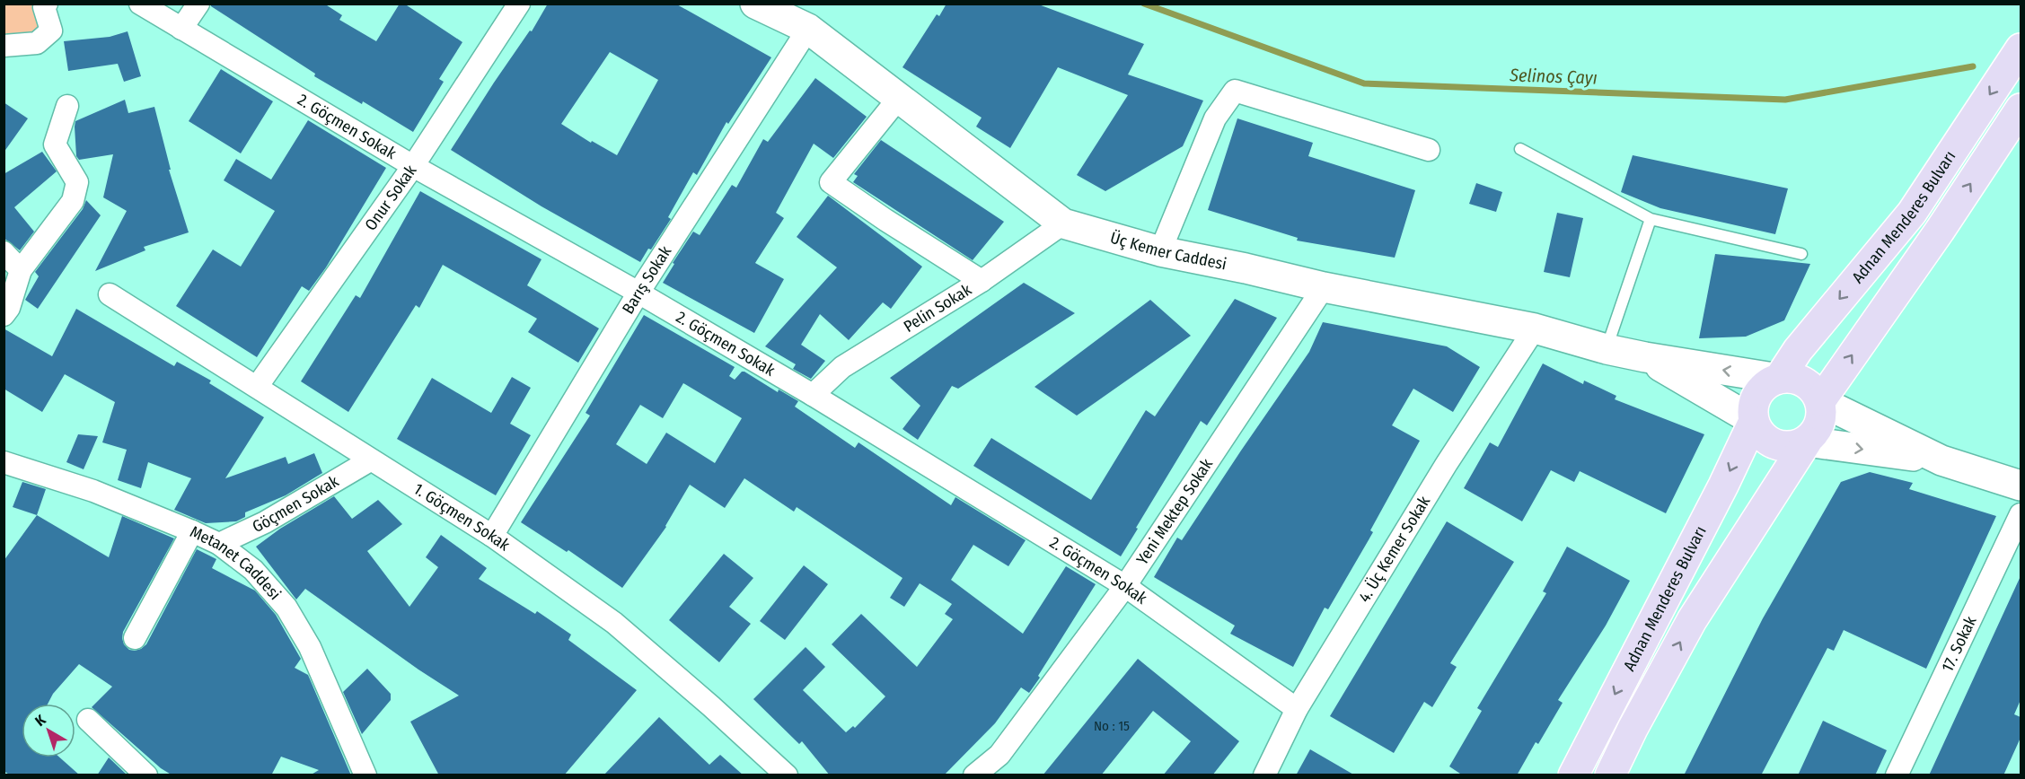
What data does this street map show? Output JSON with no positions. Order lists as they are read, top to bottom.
{
  "streets": {
    "main road": ["Adnan Menderes Bulvarı", "Üç Kemer Caddesi"],
    "street": [
      "2. Göçmen Sokak",
      "Onur Sokak",
      "Barış Sokak",
      "Pelin Sokak",
      "Göçmen Sokak",
      "Yeni Mektep Sokak",
      "1. Göçmen Sokak",
      "4. Üç Kemer Sokak",
      "Metanet Caddesi",
      "17. Sokak"
    ]
  },
  "crossings": [
    ["2. Göçmen Sokak", "Onur Sokak"],
    ["2. Göçmen Sokak", "Barış Sokak"],
    ["2. Göçmen Sokak", "Pelin Sokak"],
    ["2. Göçmen Sokak", "Yeni Mektep Sokak"],
    ["2. Göçmen Sokak", "4. Üç Kemer Sokak"],
    ["Onur Sokak", "1. Göçmen Sokak"],
    ["Adnan Menderes Bulvarı", "Üç Kemer Caddesi"],
    ["Üç Kemer Caddesi", "Barış Sokak"],
    ["Üç Kemer Caddesi", "Pelin Sokak"],
    ["Üç Kemer Caddesi", "Yeni Mektep Sokak"],
    ["Üç Kemer Caddesi", "4. Üç Kemer Sokak"],
    ["Barış Sokak", "1. Göçmen Sokak"],
    ["Göçmen Sokak", "1. Göçmen Sokak"],
    ["Göçmen Sokak", "Metanet Caddesi"]
  ],
  "water": ["Selinos Çayı"],
  "house_numbers": ["No : 15"],
  "north": "top left"
}
